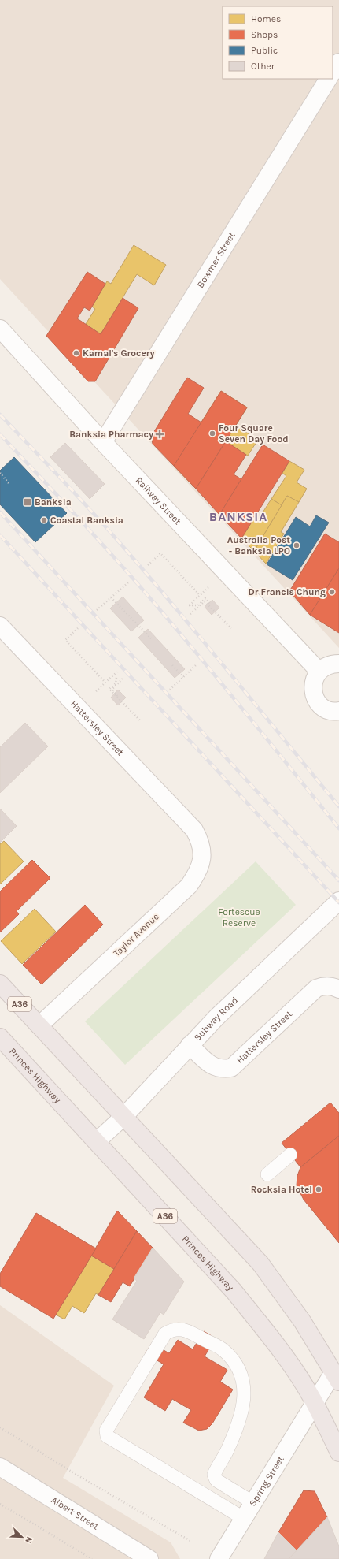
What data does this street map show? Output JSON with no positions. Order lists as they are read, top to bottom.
{
  "streets": {
    "highway": ["A36", "Princes Highway"],
    "street": [
      "Bowmer Street",
      "Railway Street",
      "Hattersley Street",
      "Taylor Avenue",
      "Subway Road",
      "Spring Street",
      "Albert Street"
    ]
  },
  "crossings": [
    ["Bowmer Street", "Railway Street"],
    ["Hattersley Street", "Taylor Avenue"],
    ["Hattersley Street", "Subway Road"],
    ["Taylor Avenue", "A36"],
    ["A36", "Subway Road"],
    ["A36", "Spring Street"],
    ["Subway Road", "Princes Highway"],
    ["Princes Highway", "Spring Street"]
  ],
  "districts": ["BANKSIA"],
  "parks": ["Fortescue Reserve"],
  "places": {
    "other": [
      "Kamal's Grocery",
      "Four Square Seven Day Food",
      "Coastal Banksia",
      "Australia Post - Banksia LPO",
      "Dr Francis Chung",
      "Rocksia Hotel"
    ],
    "health": ["Banksia Pharmacy"],
    "transit": ["Banksia"]
  },
  "legend": [
    "Homes",
    "Shops",
    "Public",
    "Other"
  ],
  "north": "bottom right"
}
